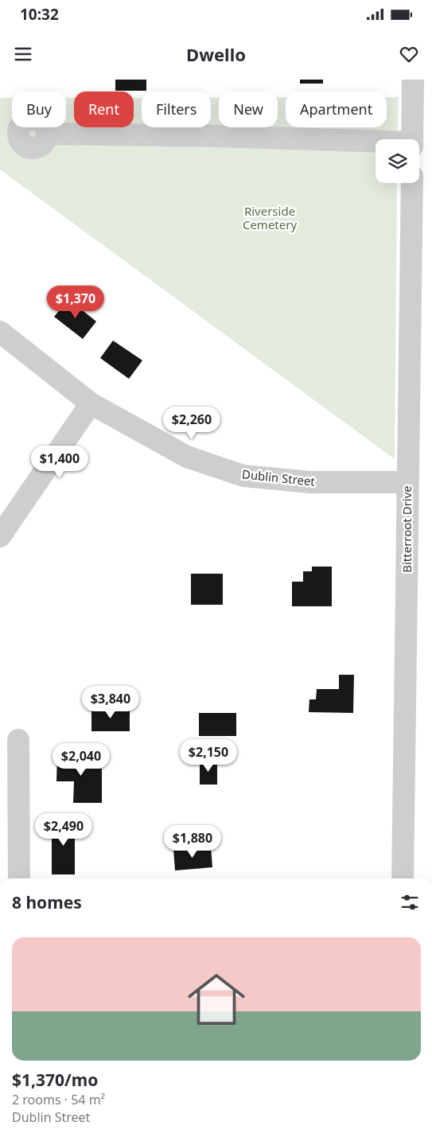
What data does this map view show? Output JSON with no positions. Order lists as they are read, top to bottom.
{
  "streets": {
    "street": ["Dublin Street", "Bitterroot Drive"]
  },
  "crossings": [
    ["Dublin Street", "Bitterroot Drive"]
  ],
  "parks": ["Riverside Cemetery"],
  "page": {
    "status": "10:32",
    "header": "Dwello",
    "chip": [
      "Buy",
      "Rent",
      "Filters",
      "New",
      "Apartment"
    ],
    "price": [
      "$1,370",
      "$2,260",
      "$1,400",
      "$3,840",
      "$2,150",
      "$2,040",
      "$2,490",
      "$1,880"
    ],
    "heading": "8 homes",
    "list": [
      {
        "name": "$1,370/mo",
        "note": "2 rooms · 54 m² · Dublin Street"
      }
    ]
  }
}
